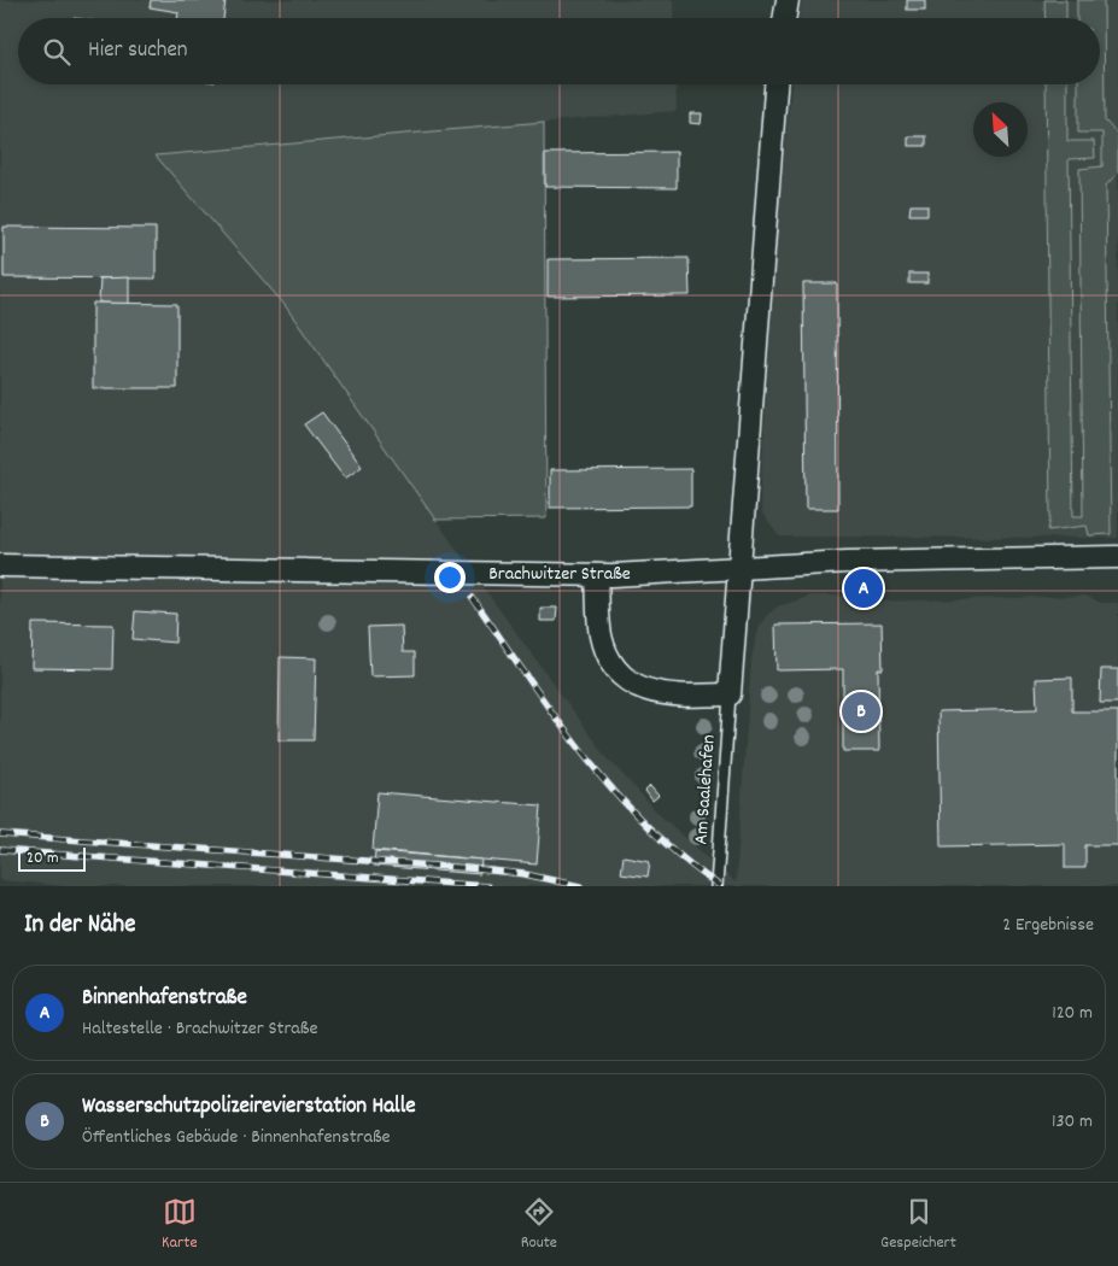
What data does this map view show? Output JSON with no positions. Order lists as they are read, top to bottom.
{
  "streets": {
    "street": ["Brachwitzer Straße"],
    "lane": ["Am Saalehafen"]
  },
  "scale_bar": "20 m",
  "north": "top left",
  "page": {
    "search": "Hier suchen",
    "pins": ["A", "B"],
    "scale": "20 m",
    "heading": ["In der Nähe", "2 Ergebnisse"],
    "list": [
      {
        "mark": "A",
        "name": "Binnenhafenstraße",
        "note": "Haltestelle · Brachwitzer Straße",
        "value": "120 m"
      },
      {
        "mark": "B",
        "name": "Wasserschutzpolizeirevierstation Halle",
        "note": "Öffentliches Gebäude · Binnenhafenstraße",
        "value": "130 m"
      }
    ],
    "nav": ["Karte", "Route", "Gespeichert"]
  }
}
